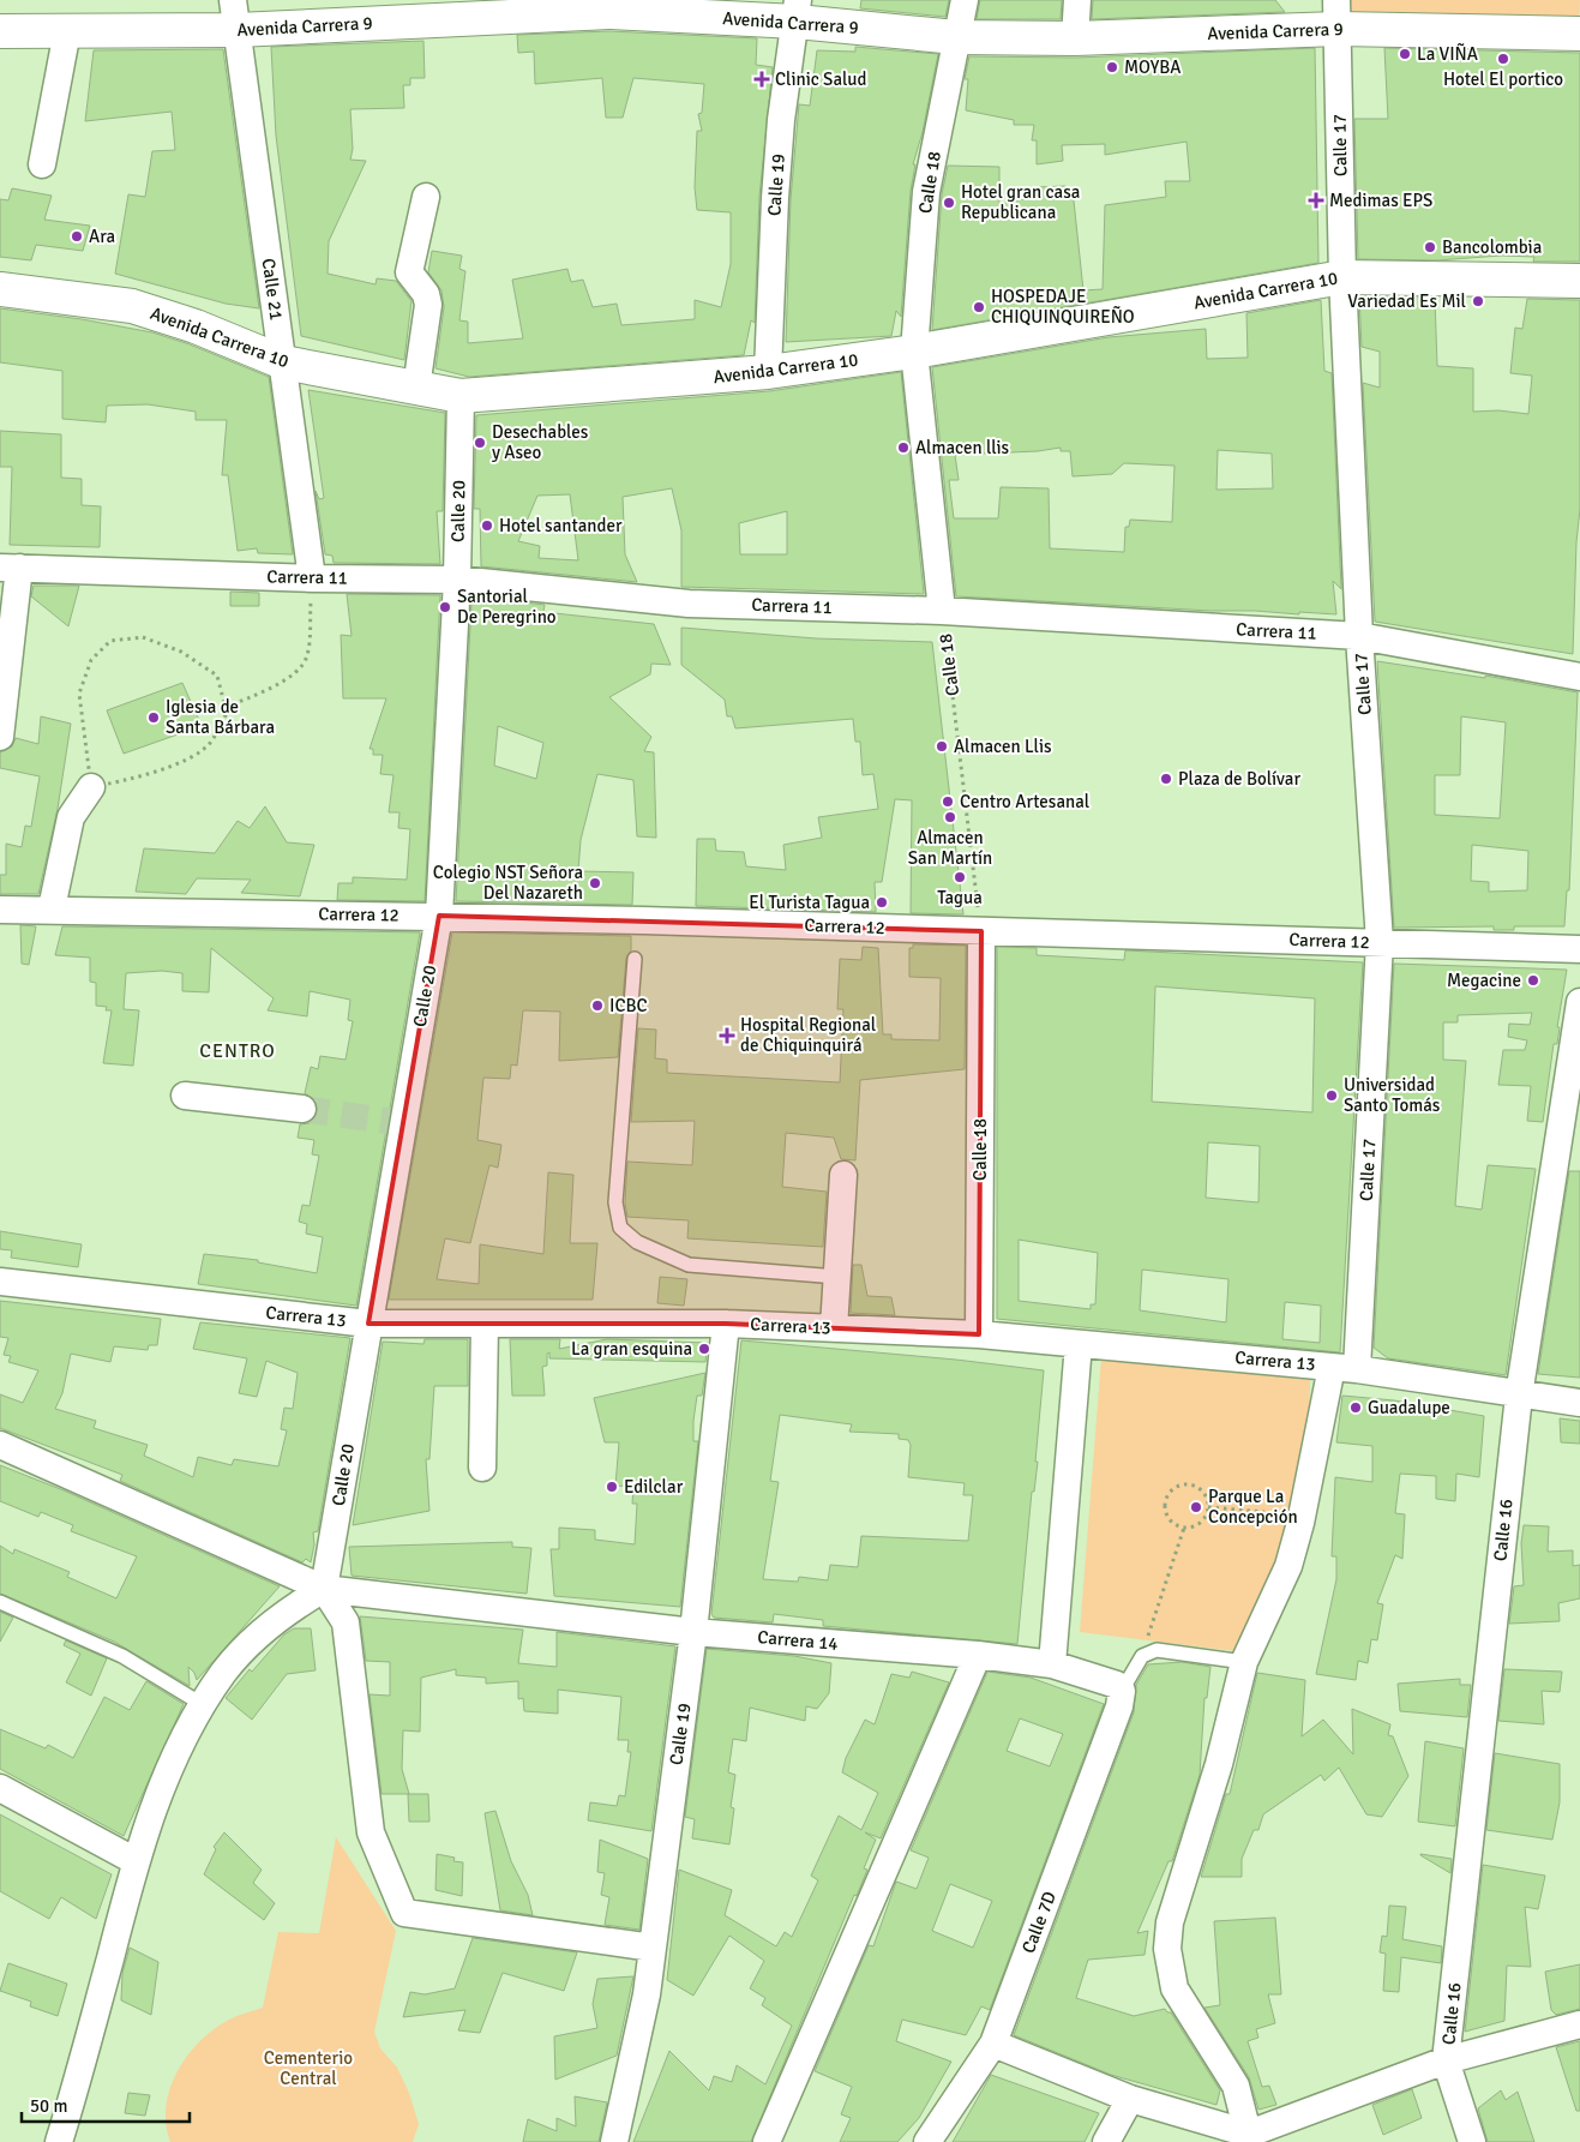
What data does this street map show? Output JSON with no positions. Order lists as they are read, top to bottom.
{
  "streets": {
    "main road": ["Avenida Carrera 9", "Avenida Carrera 10"],
    "street": [
      "Calle 17",
      "Calle 18",
      "Calle 19",
      "Calle 21",
      "Calle 20",
      "Carrera 11",
      "Carrera 12",
      "Carrera 13",
      "Calle 16",
      "Carrera 14",
      "Calle 7D"
    ]
  },
  "crossings": [
    ["Avenida Carrera 9", "Calle 17"],
    ["Avenida Carrera 9", "Calle 18"],
    ["Avenida Carrera 9", "Calle 19"],
    ["Avenida Carrera 9", "Calle 21"],
    ["Calle 17", "Avenida Carrera 10"],
    ["Calle 17", "Carrera 11"],
    ["Calle 17", "Carrera 12"],
    ["Calle 17", "Carrera 13"],
    ["Calle 18", "Avenida Carrera 10"],
    ["Calle 18", "Carrera 11"],
    ["Calle 18", "Carrera 12"],
    ["Calle 18", "Carrera 13"],
    ["Calle 19", "Avenida Carrera 10"],
    ["Calle 19", "Carrera 13"],
    ["Calle 19", "Carrera 14"],
    ["Calle 21", "Avenida Carrera 10"],
    ["Calle 21", "Carrera 11"],
    ["Avenida Carrera 10", "Calle 20"],
    ["Calle 20", "Carrera 11"],
    ["Calle 20", "Carrera 12"],
    ["Calle 20", "Carrera 13"],
    ["Calle 20", "Carrera 14"],
    ["Carrera 13", "Calle 16"],
    ["Carrera 14", "Calle 7D"]
  ],
  "districts": ["CENTRO"],
  "parks": ["Cementerio Central"],
  "places": {
    "other": [
      "La VIÑA",
      "Hotel El portico",
      "MOYBA",
      "Hotel gran casa Republicana",
      "Ara",
      "Bancolombia",
      "Variedad Es Mil",
      "HOSPEDAJE CHIQUINQUIREÑO",
      "Desechables y Aseo",
      "Almacen llis",
      "Hotel santander",
      "Santorial De Peregrino",
      "Iglesia de Santa Bárbara",
      "Almacen Llis",
      "Plaza de Bolívar",
      "Centro Artesanal",
      "Almacen San Martín",
      "Tagua",
      "Colegio NST Señora Del Nazareth",
      "El Turista Tagua",
      "Megacine",
      "ICBC",
      "Universidad Santo Tomás",
      "La gran esquina",
      "Guadalupe",
      "Edilclar",
      "Parque La Concepción"
    ],
    "health": ["Clinic Salud", "Medimas EPS", "Hospital Regional de Chiquinquirá"]
  },
  "scale_bar": "50 m"
}
